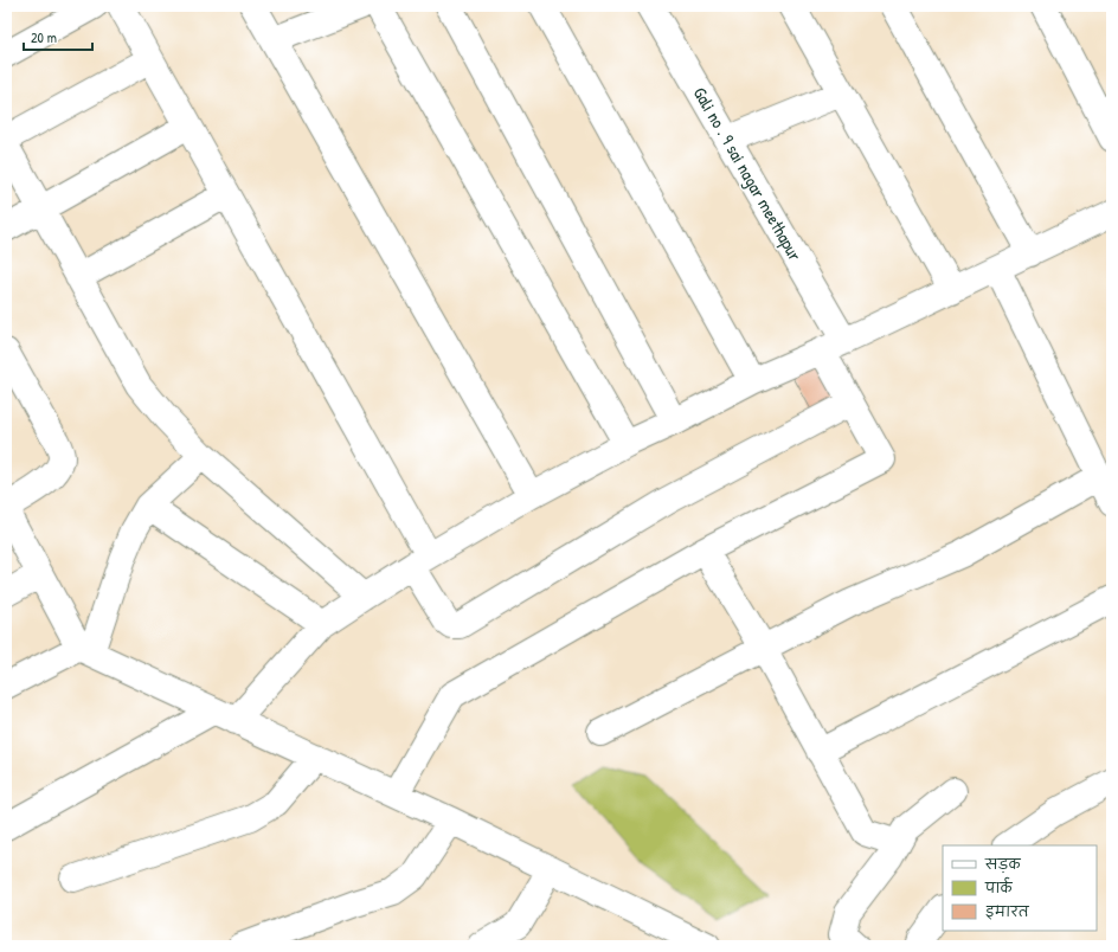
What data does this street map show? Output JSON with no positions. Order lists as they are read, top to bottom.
{
  "streets": {
    "street": ["Gali no . 9 sai nagar meethapur"]
  },
  "legend": ["सड़क", "पार्क", "इमारत"],
  "scale_bar": "20 m"
}
